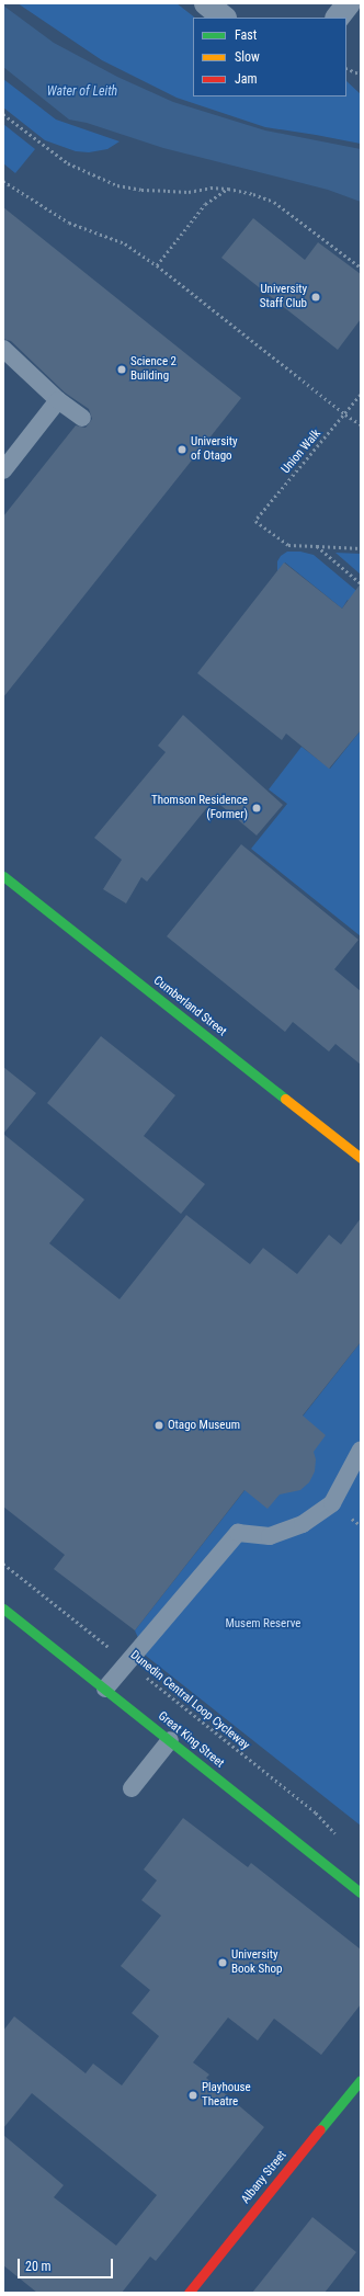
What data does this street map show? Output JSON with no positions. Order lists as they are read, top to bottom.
{
  "streets": {
    "main road": ["Cumberland Street", "Great King Street", "Albany Street"],
    "path": ["Union Walk", "Dunedin Central Loop Cycleway"]
  },
  "water": ["Water of Leith"],
  "parks": ["Musem Reserve"],
  "places": [
    "University Staff Club",
    "Science 2 Building",
    "University of Otago",
    "Thomson Residence (Former)",
    "Otago Museum",
    "University Book Shop",
    "Playhouse Theatre"
  ],
  "legend": ["Fast", "Slow", "Jam"],
  "scale_bar": "20 m"
}
